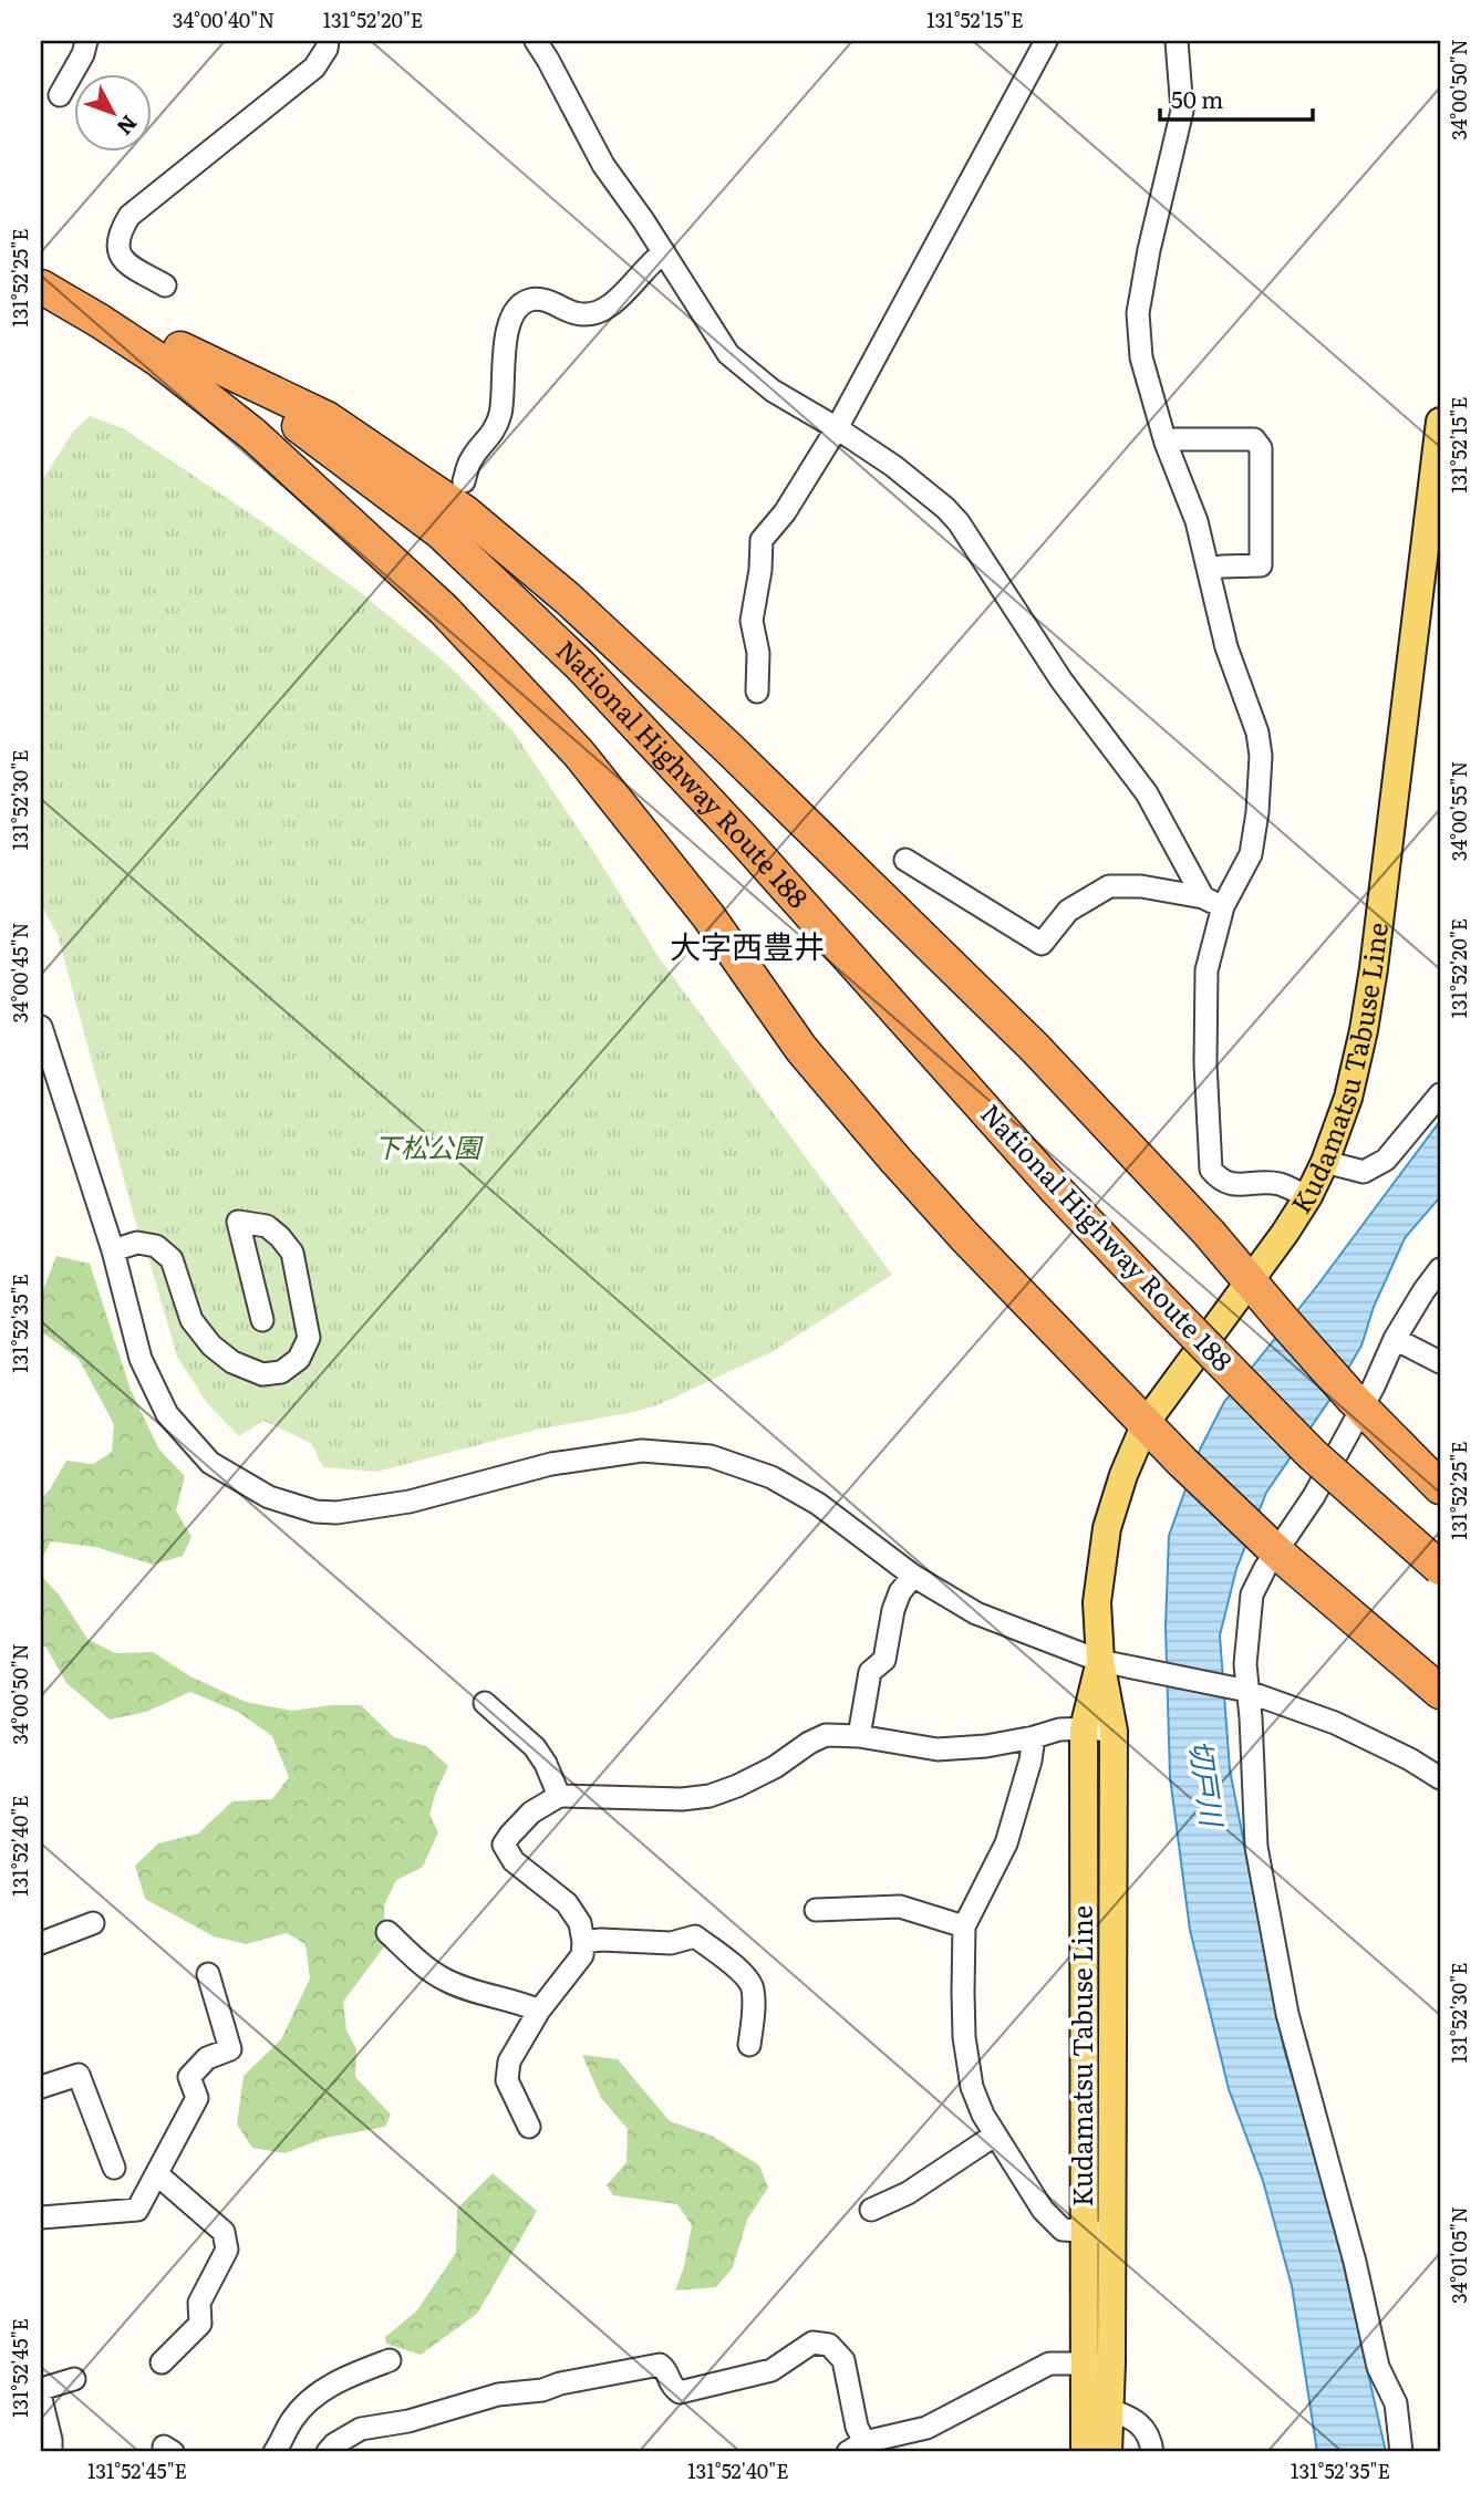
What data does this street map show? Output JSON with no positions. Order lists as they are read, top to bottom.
{
  "streets": {
    "highway": ["National Highway Route 188"],
    "main road": ["Kudamatsu Tabuse Line"]
  },
  "districts": ["大字西豊井"],
  "water": ["切戸川"],
  "parks": ["下松公園"],
  "scale_bar": "50 m",
  "north": "bottom right",
  "coordinates": [
    "34°00'40\"N",
    "131°52'20\"E",
    "131°52'15\"E",
    "34°00'50\"N",
    "131°52'25\"E",
    "131°52'30\"E",
    "34°00'55\"N",
    "34°00'45\"N",
    "131°52'35\"E",
    "131°52'40\"E",
    "34°01'05\"N",
    "131°52'45\"E"
  ]
}
